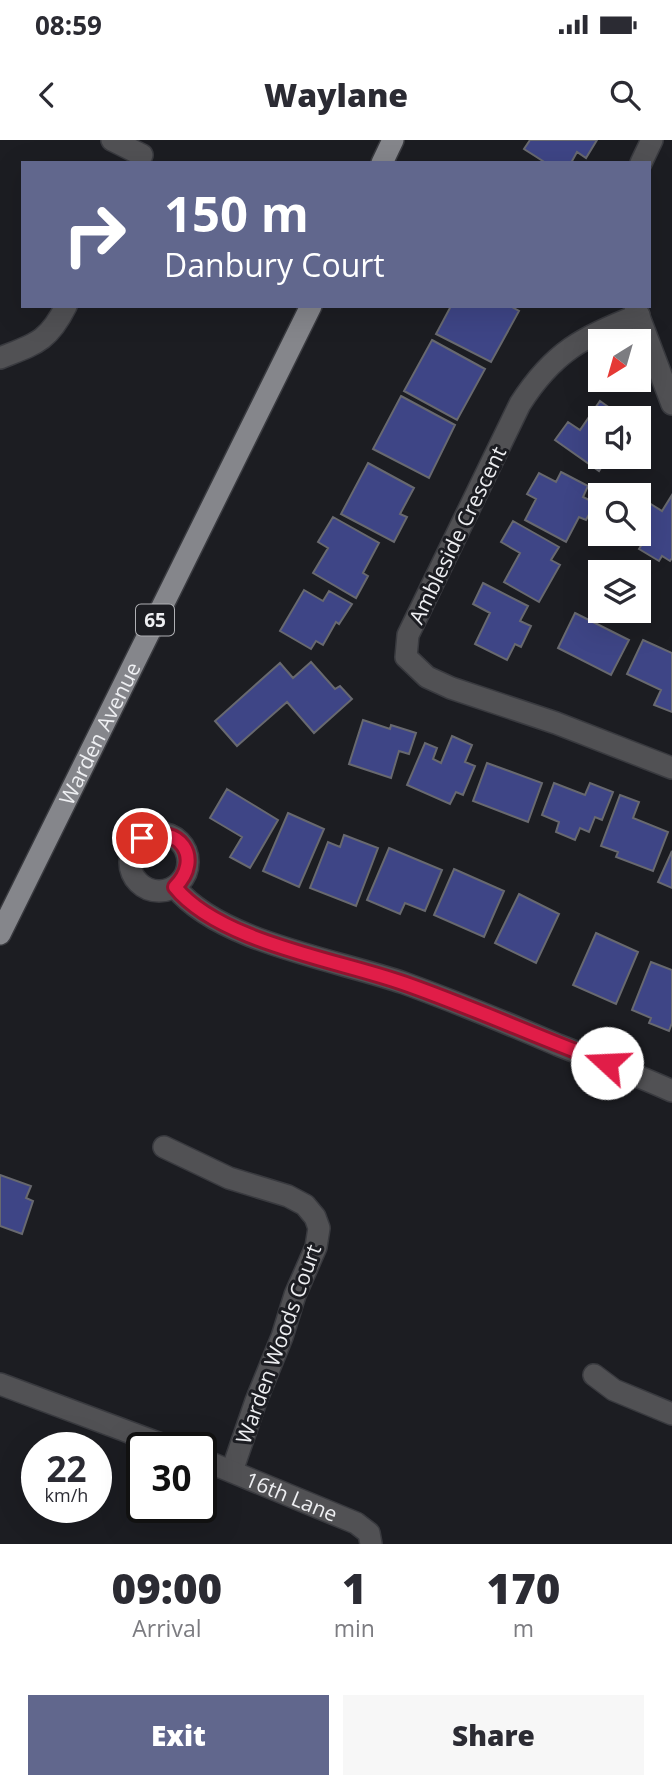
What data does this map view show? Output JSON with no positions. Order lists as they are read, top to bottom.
{
  "streets": {
    "main road": ["65", "Warden Avenue"],
    "street": ["Ambleside Crescent", "Warden Woods Court", "16th Lane"]
  },
  "crossings": [
    ["Warden Woods Court", "16th Lane"]
  ],
  "north": "bottom left",
  "page": {
    "status": "08:59",
    "header": "Waylane",
    "turn": ["150 m", "Danbury Court"],
    "speed": "22 km/h",
    "limit": "30",
    "eta": [
      "09:00",
      "Arrival",
      "1",
      "min",
      "170",
      "m"
    ],
    "buttons": ["Exit", "Share"]
  }
}
